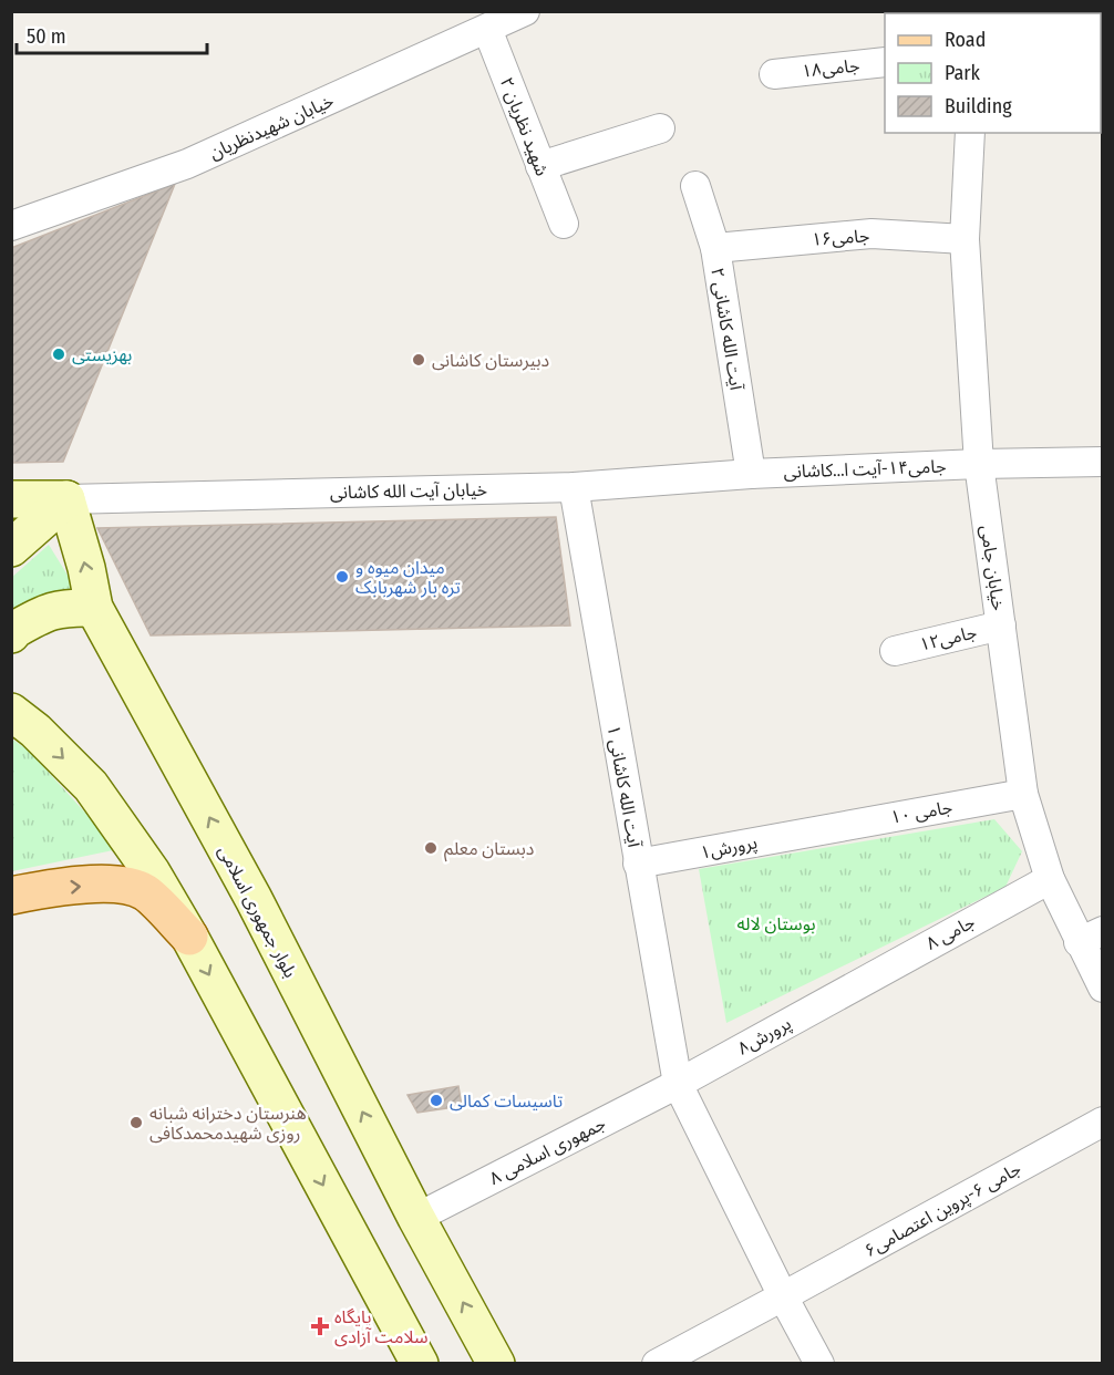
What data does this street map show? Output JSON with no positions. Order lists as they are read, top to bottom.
{
  "streets": {
    "street": [
      "جامی۱۸",
      "خیابان شهیدنظریان",
      "شهید نظریان ۲",
      "جامی۱۶",
      "آیت الله کاشانی ۲",
      "جامی۱۴-آیت ا...کاشانی",
      "خیابان آیت الله کاشانی",
      "خیابان جامی",
      "جامی۱۲",
      "آیت الله کاشانی ۱",
      "جامی ۱۰",
      "پرورش۱",
      "بلوار جمهوری اسلامی",
      "جامی ۸",
      "پرورش۸",
      "جمهوری اسلامی ۸",
      "جامی ۶-پروین اعتصامی۶"
    ]
  },
  "crossings": [
    ["خیابان شهیدنظریان", "شهید نظریان ۲"],
    ["جامی۱۶", "آیت الله کاشانی ۲"],
    ["جامی۱۶", "خیابان جامی"],
    ["آیت الله کاشانی ۲", "جامی۱۴-آیت ا...کاشانی"],
    ["آیت الله کاشانی ۲", "خیابان آیت الله کاشانی"],
    ["جامی۱۴-آیت ا...کاشانی", "خیابان آیت الله کاشانی"],
    ["جامی۱۴-آیت ا...کاشانی", "خیابان جامی"],
    ["خیابان آیت الله کاشانی", "آیت الله کاشانی ۱"],
    ["خیابان آیت الله کاشانی", "بلوار جمهوری اسلامی"],
    ["خیابان جامی", "جامی۱۲"],
    ["خیابان جامی", "جامی ۱۰"],
    ["خیابان جامی", "جامی ۸"],
    ["آیت الله کاشانی ۱", "پرورش۱"],
    ["آیت الله کاشانی ۱", "پرورش۸"],
    ["آیت الله کاشانی ۱", "جمهوری اسلامی ۸"],
    ["آیت الله کاشانی ۱", "جامی ۶-پروین اعتصامی۶"],
    ["جامی ۱۰", "پرورش۱"],
    ["بلوار جمهوری اسلامی", "جمهوری اسلامی ۸"],
    ["جامی ۸", "پرورش۸"],
    ["پرورش۸", "جمهوری اسلامی ۸"]
  ],
  "parks": ["بوستان لاله"],
  "places": {
    "other": [
      "بهزیستی",
      "دبیرستان کاشانی",
      "میدان میوه و تره بار شهربابک",
      "دبستان معلم",
      "تاسیسات کمالی",
      "هنرستان دخترانه شبانه روزی شهیدمحمدکافی"
    ],
    "health": ["پایگاه سلامت آزادی"]
  },
  "legend": ["Road", "Park", "Building"],
  "scale_bar": "50 m"
}
